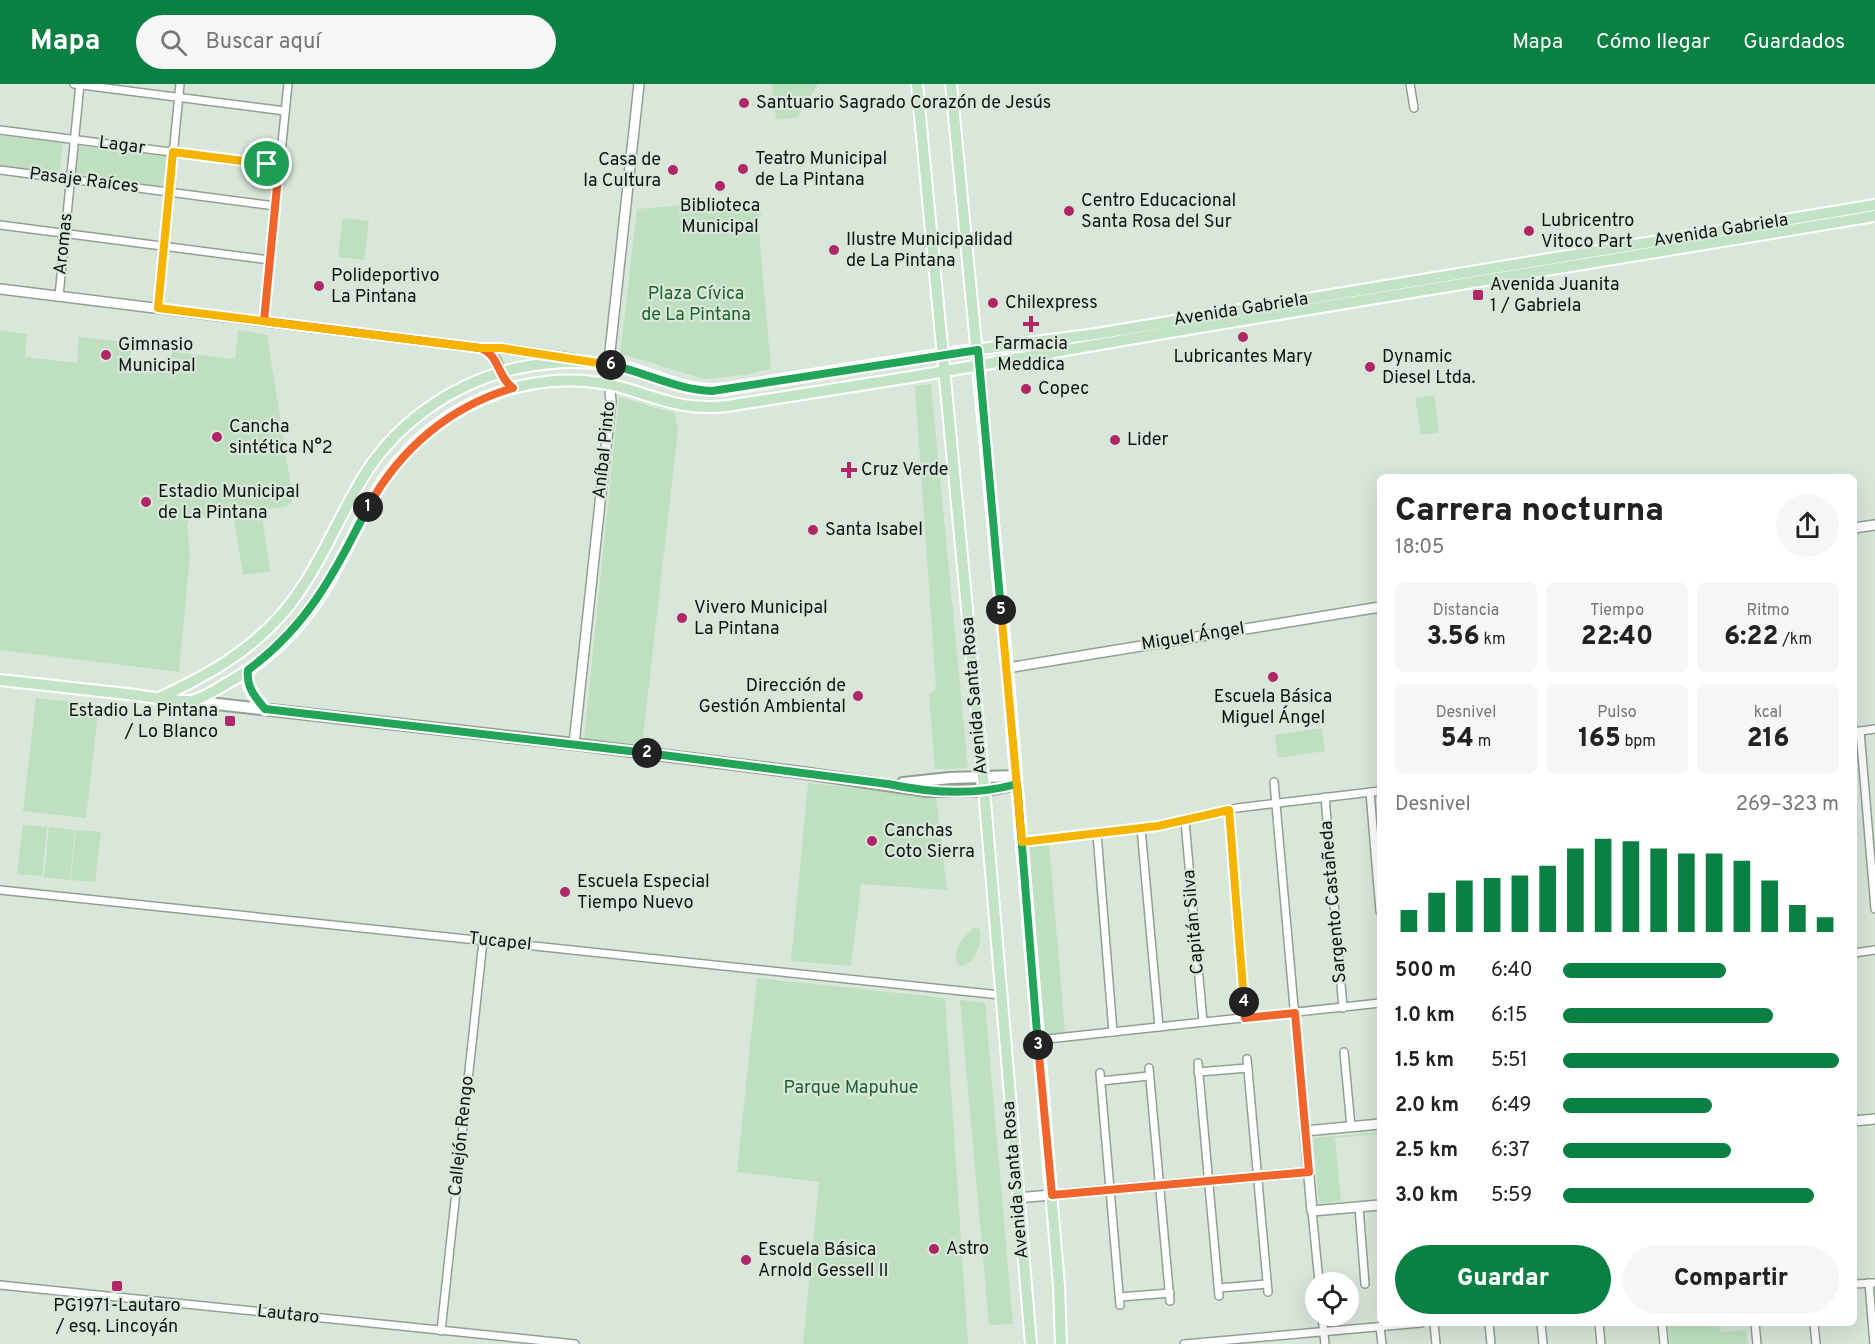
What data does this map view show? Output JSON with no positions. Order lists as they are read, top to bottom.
{
  "streets": {
    "main road": ["Avenida Gabriela", "Avenida Santa Rosa"],
    "street": [
      "Lagar",
      "Pasaje Raíces",
      "Aromas",
      "Aníbal Pinto",
      "Miguel Ángel",
      "Sargento Castañeda",
      "Capitán Silva",
      "Tucapel",
      "Callejón Rengo",
      "Lautaro"
    ]
  },
  "crossings": [
    ["Lagar", "Aromas"],
    ["Pasaje Raíces", "Aromas"],
    ["Avenida Gabriela", "Aníbal Pinto"],
    ["Avenida Gabriela", "Avenida Santa Rosa"],
    ["Miguel Ángel", "Avenida Santa Rosa"],
    ["Avenida Santa Rosa", "Tucapel"],
    ["Tucapel", "Callejón Rengo"],
    ["Callejón Rengo", "Lautaro"]
  ],
  "parks": ["Plaza Cívica de La Pintana", "Parque Mapuhue"],
  "places": {
    "other": [
      "Santuario Sagrado Corazón de Jesús",
      "Teatro Municipal de La Pintana",
      "Casa de la Cultura",
      "Biblioteca Municipal",
      "Centro Educacional Santa Rosa del Sur",
      "Lubricentro Vitoco Part",
      "Ilustre Municipalidad de La Pintana",
      "Polideportivo La Pintana",
      "Chilexpress",
      "Lubricantes Mary",
      "Gimnasio Municipal",
      "Dynamic Diesel Ltda.",
      "Copec",
      "Cancha sintética N°2",
      "Lider",
      "Estadio Municipal de La Pintana",
      "Santa Isabel",
      "Vivero Municipal La Pintana",
      "Escuela Básica Miguel Ángel",
      "Dirección de Gestión Ambiental",
      "Canchas Coto Sierra",
      "Escuela Especial Tiempo Nuevo",
      "Astro",
      "Escuela Básica Arnold Gessell II"
    ],
    "transit": ["Avenida Juanita 1 / Gabriela", "Estadio La Pintana / Lo Blanco", "PG1971-Lautaro / esq. Lincoyán"],
    "health": ["Farmacia Meddica", "Cruz Verde"]
  },
  "page": {
    "header": "Mapa",
    "search": "Buscar aquí",
    "nav": ["Mapa", "Cómo llegar", "Guardados"],
    "pins": [
      "6",
      "1",
      "5",
      "2",
      "4",
      "3"
    ],
    "heading": ["Carrera nocturna", "18:05"],
    "stats": [
      ["Distancia", "3.56 km"],
      ["Tiempo", "22:40"],
      ["Ritmo", "6:22 /km"],
      ["Desnivel", "54 m"],
      ["Pulso", "165 bpm"],
      ["kcal", "216"]
    ],
    "chart": ["Desnivel", "269–323 m"],
    "list": [
      {
        "name": "500 m",
        "note": "6:40"
      },
      {
        "name": "1.0 km",
        "note": "6:15"
      },
      {
        "name": "1.5 km",
        "note": "5:51"
      },
      {
        "name": "2.0 km",
        "note": "6:49"
      },
      {
        "name": "2.5 km",
        "note": "6:37"
      },
      {
        "name": "3.0 km",
        "note": "5:59"
      }
    ],
    "buttons": ["Guardar", "Compartir"]
  }
}
